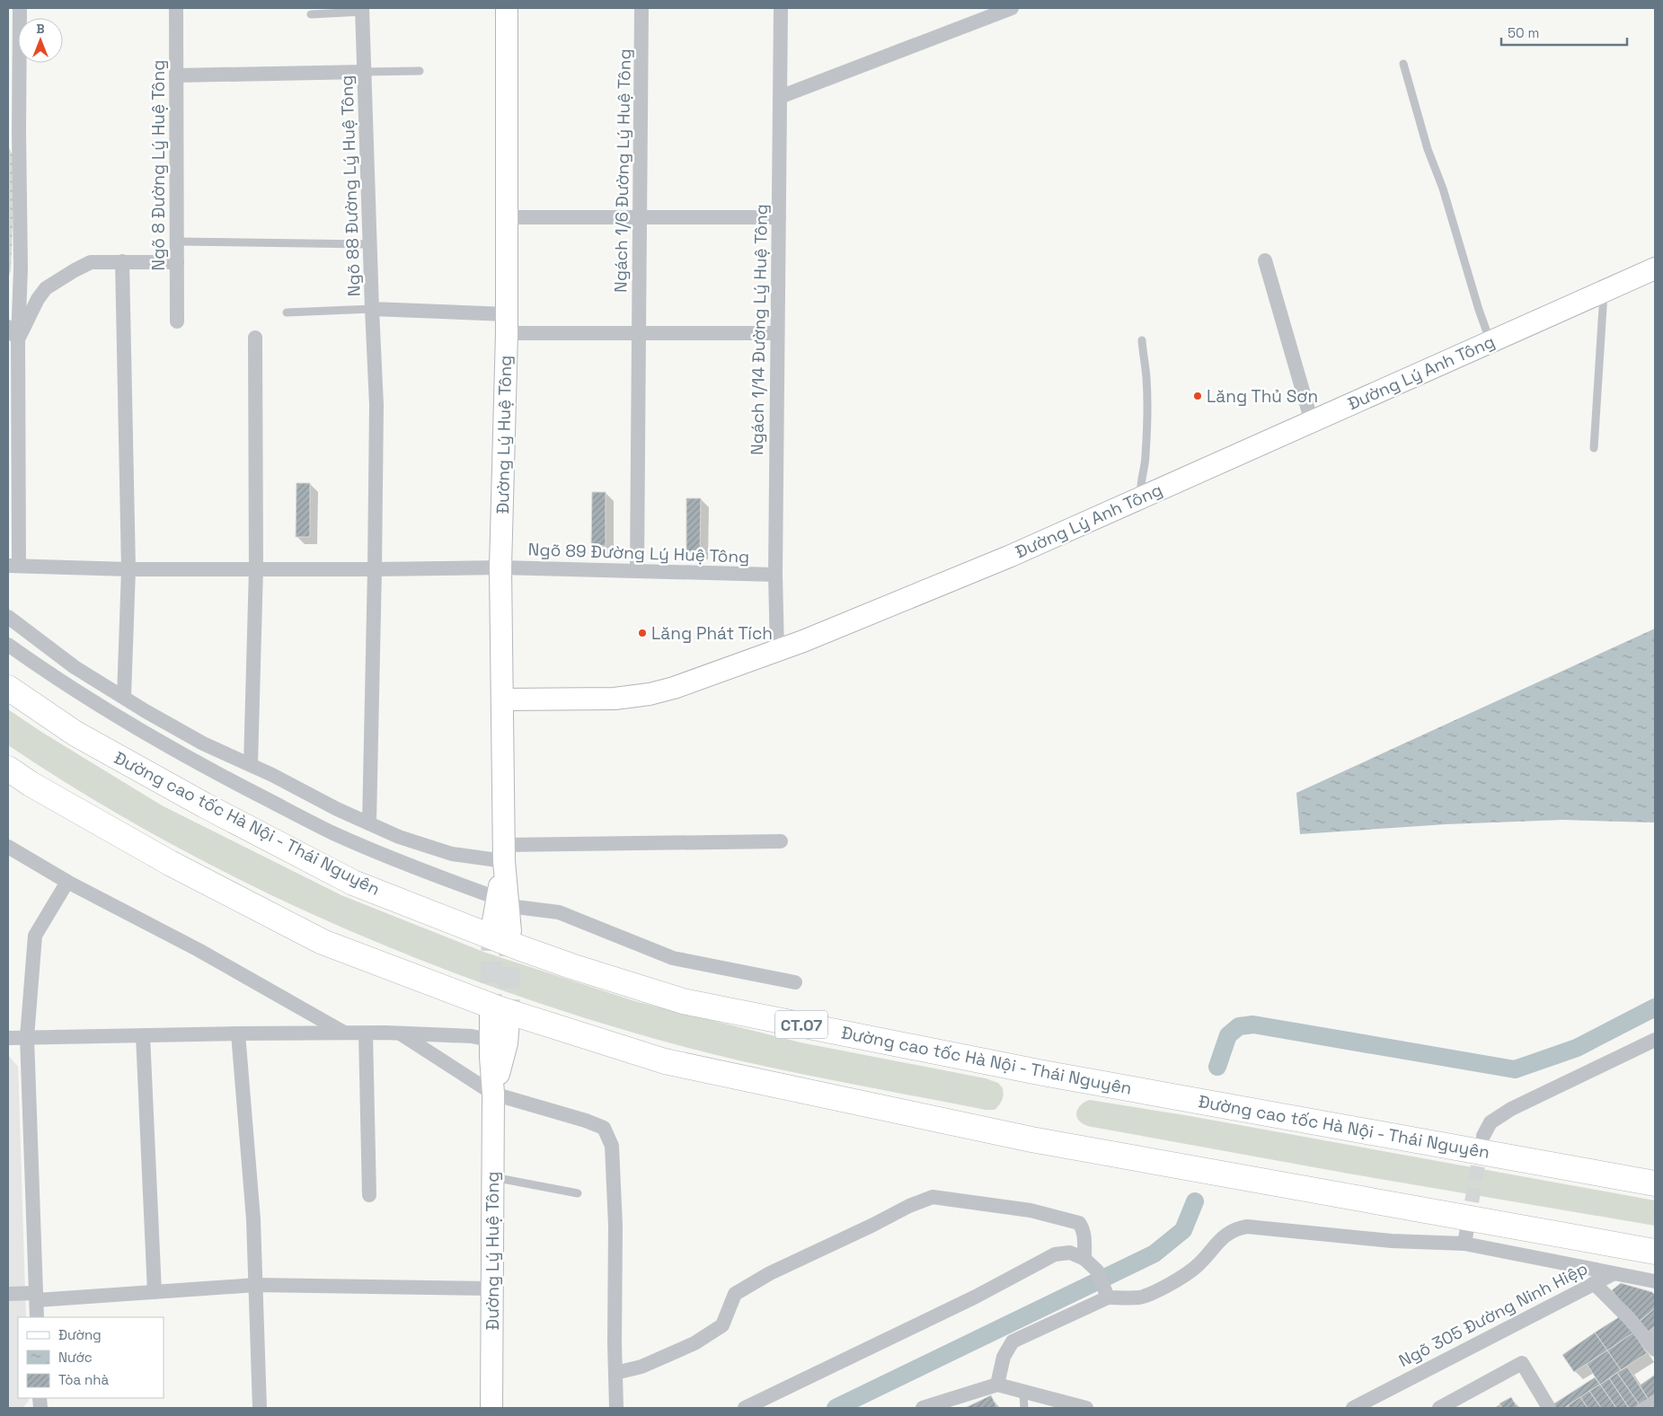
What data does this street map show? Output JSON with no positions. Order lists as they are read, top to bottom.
{
  "streets": {
    "highway": ["Đường cao tốc Hà Nội - Thái Nguyên", "CT.07"],
    "main road": ["Đường Lý Anh Tông", "Đường Lý Huệ Tông"],
    "street": [
      "Ngõ 8 Đường Lý Huệ Tông",
      "Ngách 1/6 Đường Lý Huệ Tông",
      "Ngõ 88 Đường Lý Huệ Tông",
      "Ngách 1/14 Đường Lý Huệ Tông",
      "Ngõ 89 Đường Lý Huệ Tông",
      "Ngõ 305 Đường Ninh Hiệp"
    ]
  },
  "crossings": [
    ["Ngách 1/6 Đường Lý Huệ Tông", "Ngõ 88 Đường Lý Huệ Tông"],
    ["Ngách 1/6 Đường Lý Huệ Tông", "Ngõ 89 Đường Lý Huệ Tông"],
    ["Ngõ 88 Đường Lý Huệ Tông", "Ngách 1/14 Đường Lý Huệ Tông"],
    ["Ngõ 88 Đường Lý Huệ Tông", "Đường Lý Huệ Tông"],
    ["Ngách 1/14 Đường Lý Huệ Tông", "Đường Lý Anh Tông"],
    ["Ngách 1/14 Đường Lý Huệ Tông", "Ngõ 89 Đường Lý Huệ Tông"],
    ["Đường Lý Anh Tông", "Đường Lý Huệ Tông"],
    ["Đường Lý Huệ Tông", "Ngõ 89 Đường Lý Huệ Tông"]
  ],
  "places": ["Lăng Thủ Sơn", "Lăng Phát Tích"],
  "legend": ["Đường", "Nước", "Tòa nhà"],
  "scale_bar": "50 m",
  "north": "top"
}
